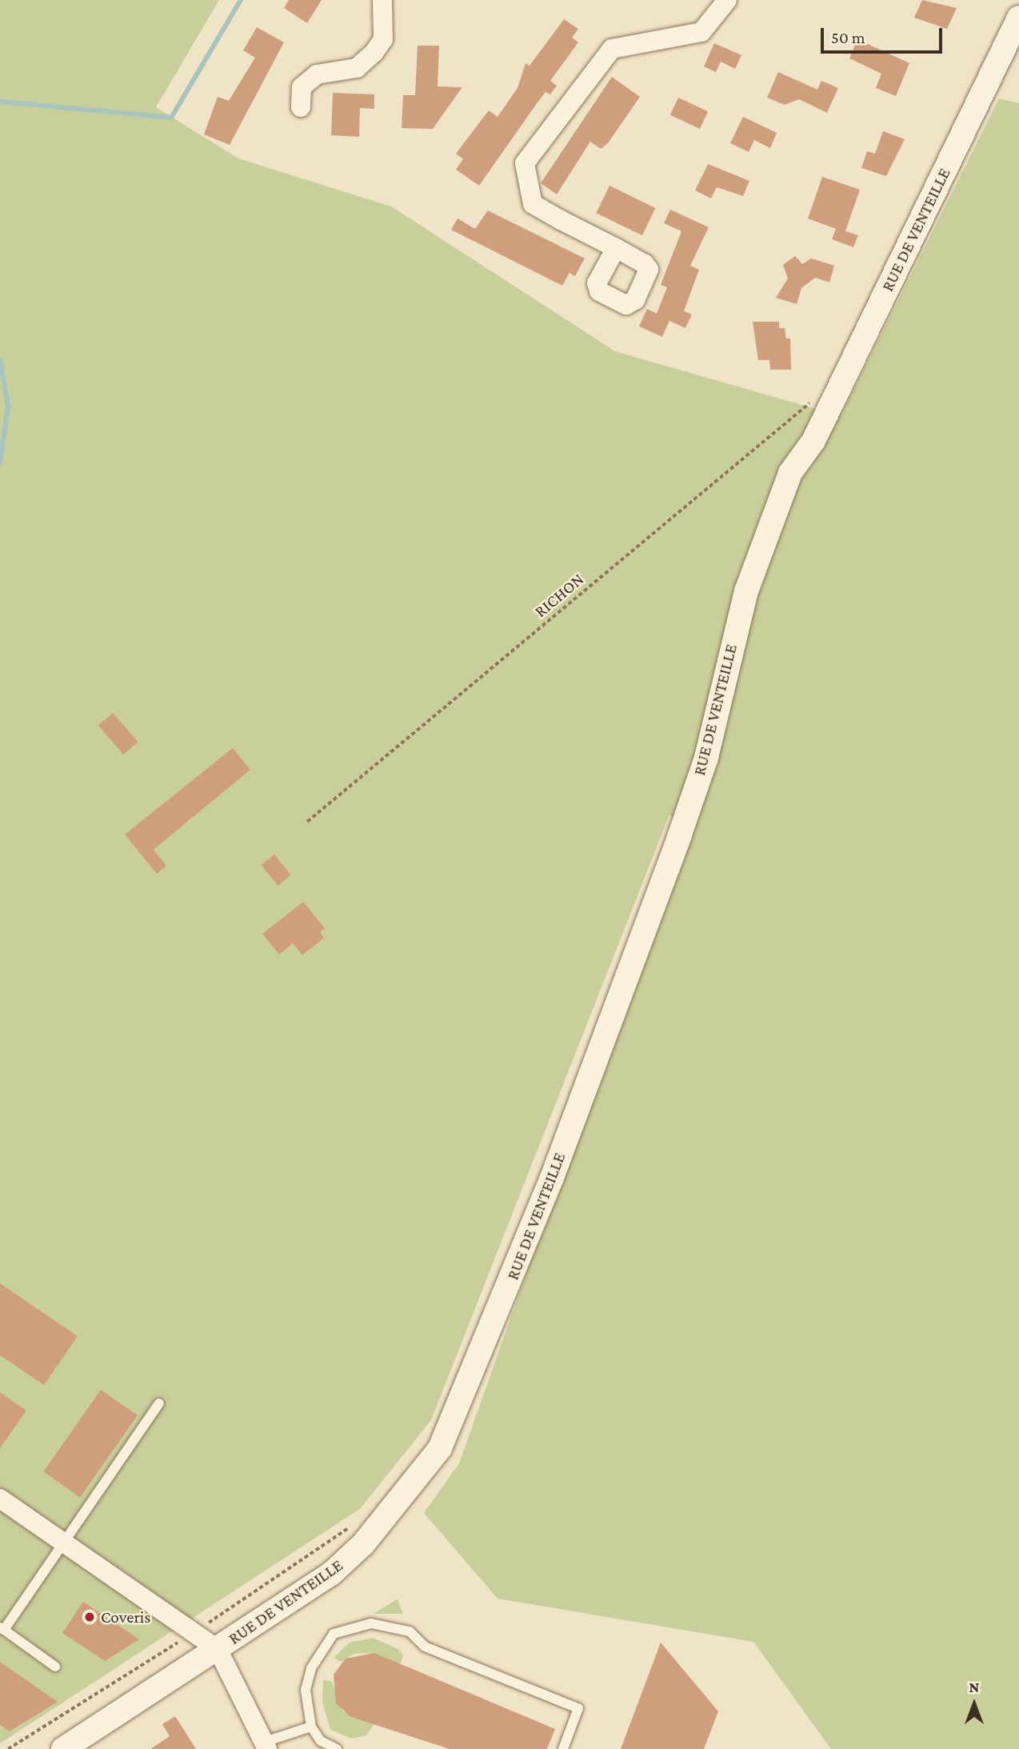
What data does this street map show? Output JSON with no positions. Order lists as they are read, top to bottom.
{
  "streets": {
    "street": ["RUE DE VENTEILLE"],
    "path": ["RICHON"]
  },
  "crossings": [
    ["RUE DE VENTEILLE", "RICHON"]
  ],
  "places": ["Coveris"],
  "scale_bar": "50 m",
  "north": "top"
}
